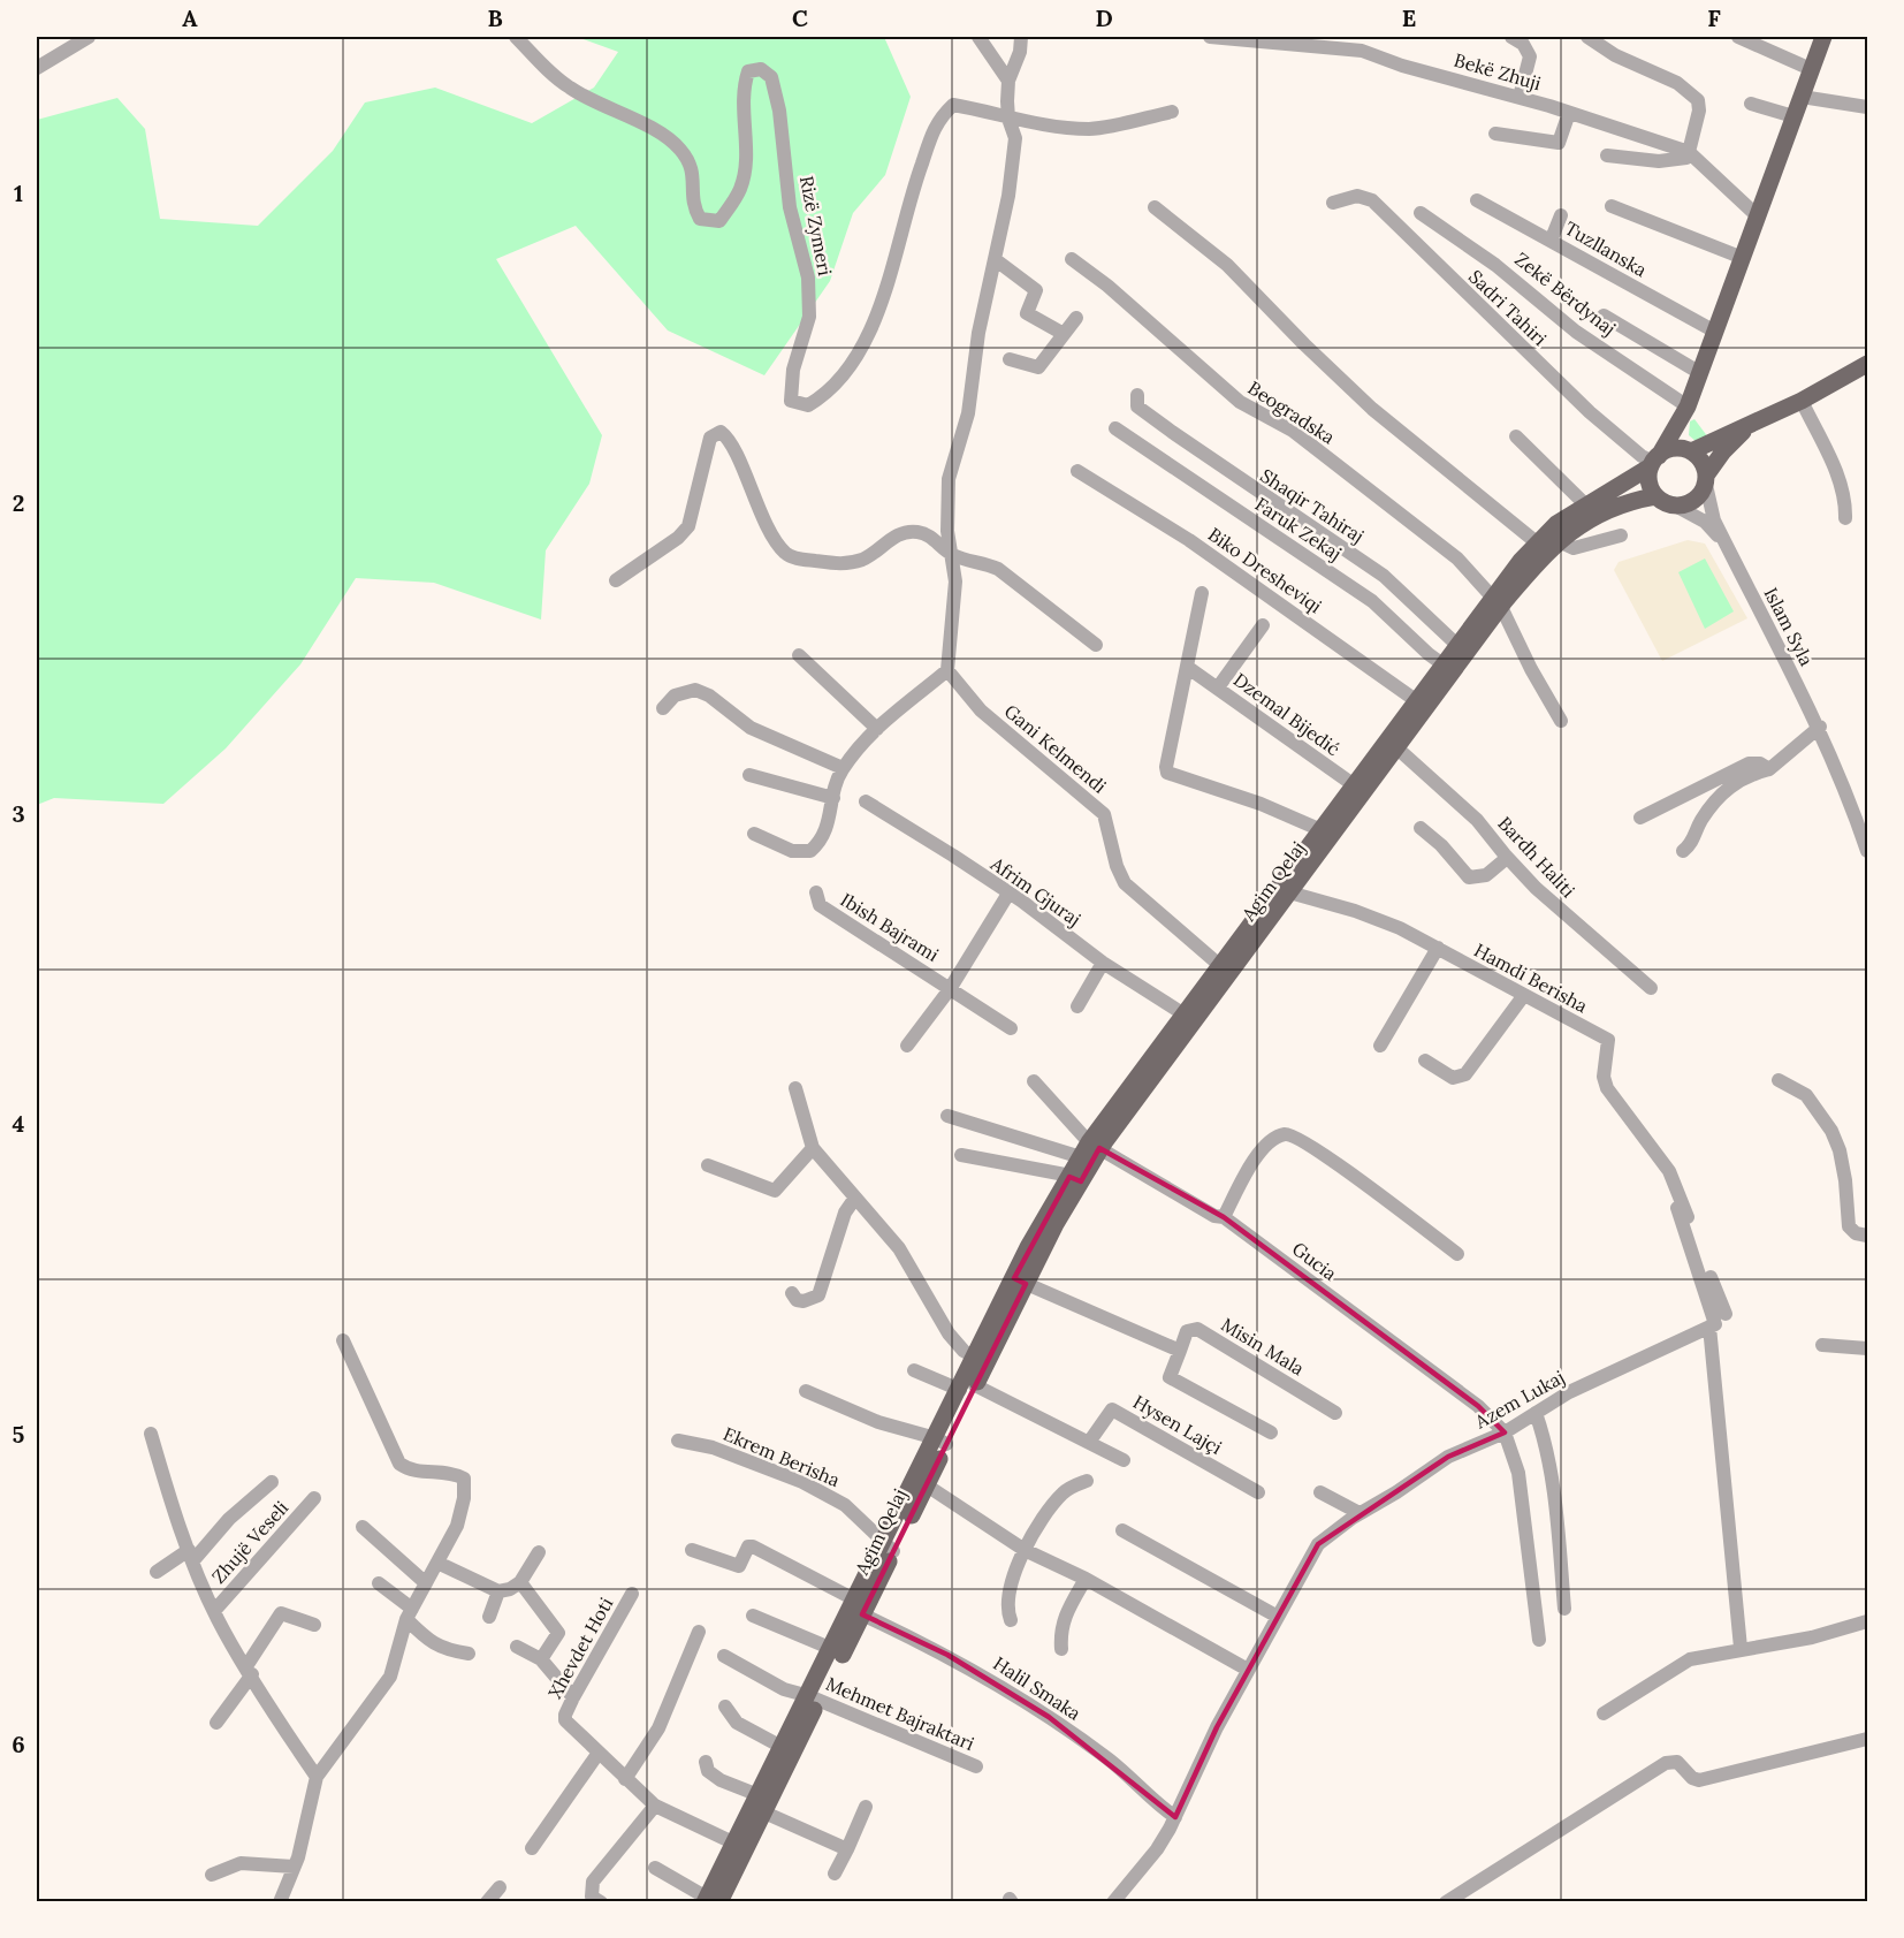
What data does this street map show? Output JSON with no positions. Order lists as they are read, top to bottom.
{
  "streets": {
    "main road": ["Agim Qelaj"],
    "street": [
      "Bekë Zhuji",
      "Rizë Zymeri",
      "Tuzllanska",
      "Zekë Bërdynaj",
      "Sadri Tahiri",
      "Beogradska",
      "Shaqir Tahiraj",
      "Faruk Zekaj",
      "Biko Dresheviqi",
      "Islam Syla",
      "Dzemal Bijedić",
      "Gani Kelmendi",
      "Bardh Haliti",
      "Afrim Gjuraj",
      "Ibish Bajrami",
      "Hamdi Berisha",
      "Gucia",
      "Misin Mala",
      "Azem Lukaj",
      "Hysen Lajçi",
      "Ekrem Berisha",
      "Zhujë Veseli",
      "Xhevdet Hoti",
      "Halil Smaka",
      "Mehmet Bajraktari"
    ]
  },
  "crossings": [
    ["Sadri Tahiri", "Islam Syla"],
    ["Sadri Tahiri", "Agim Qelaj"],
    ["Beogradska", "Agim Qelaj"],
    ["Shaqir Tahiraj", "Agim Qelaj"],
    ["Faruk Zekaj", "Agim Qelaj"],
    ["Biko Dresheviqi", "Agim Qelaj"],
    ["Islam Syla", "Agim Qelaj"],
    ["Dzemal Bijedić", "Agim Qelaj"],
    ["Gani Kelmendi", "Agim Qelaj"],
    ["Bardh Haliti", "Agim Qelaj"],
    ["Agim Qelaj", "Afrim Gjuraj"],
    ["Agim Qelaj", "Hamdi Berisha"],
    ["Agim Qelaj", "Gucia"],
    ["Agim Qelaj", "Ekrem Berisha"],
    ["Agim Qelaj", "Xhevdet Hoti"],
    ["Agim Qelaj", "Halil Smaka"],
    ["Agim Qelaj", "Mehmet Bajraktari"],
    ["Afrim Gjuraj", "Ibish Bajrami"],
    ["Gucia", "Azem Lukaj"],
    ["Azem Lukaj", "Halil Smaka"]
  ],
  "grid": {
    "columns": [
      "A",
      "B",
      "C",
      "D",
      "E",
      "F"
    ],
    "rows": [
      "1",
      "2",
      "3",
      "4",
      "5",
      "6"
    ]
  }
}
